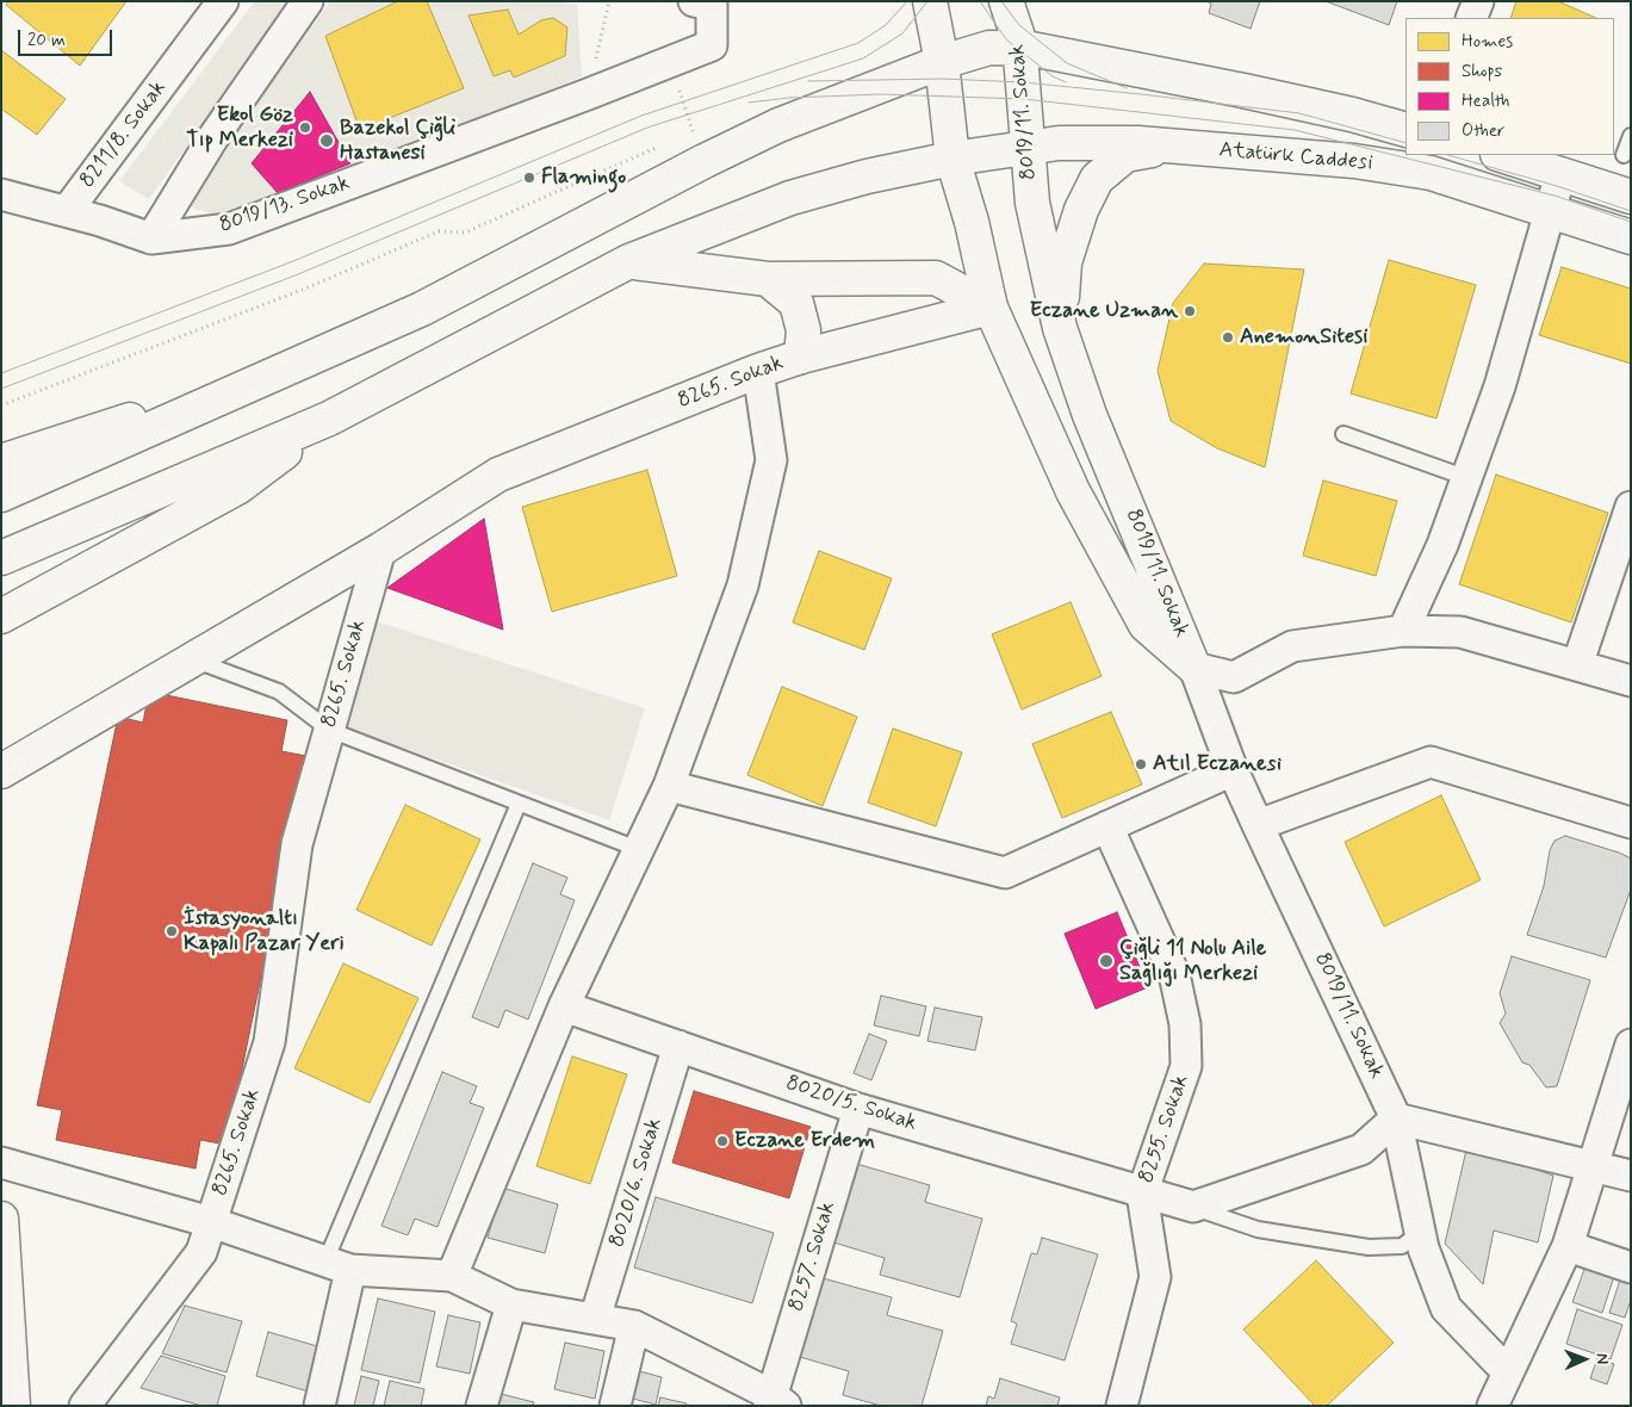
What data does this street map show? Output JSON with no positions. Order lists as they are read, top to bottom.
{
  "streets": {
    "street": [
      "8019/11. Sokak",
      "8211/8. Sokak",
      "Atatürk Caddesi",
      "8019/13. Sokak",
      "8265. Sokak",
      "8020/5. Sokak",
      "8255. Sokak",
      "8020/6. Sokak",
      "8257. Sokak"
    ]
  },
  "crossings": [
    ["8019/11. Sokak", "Atatürk Caddesi"],
    ["8211/8. Sokak", "8019/13. Sokak"],
    ["8020/5. Sokak", "8255. Sokak"],
    ["8020/5. Sokak", "8020/6. Sokak"],
    ["8020/5. Sokak", "8257. Sokak"]
  ],
  "places": [
    "Ekol Göz Tıp Merkezi",
    "Bazekol Çiğli Hastanesi",
    "Flamingo",
    "Eczane Uzman",
    "AnemonSitesi",
    "Atıl Eczanesi",
    "İstasyonaltı Kapalı Pazar Yeri",
    "Çiğli 11 Nolu Aile Sağlığı Merkezi",
    "Eczane Erdem"
  ],
  "legend": [
    "Homes",
    "Shops",
    "Health",
    "Other"
  ],
  "scale_bar": "20 m",
  "north": "right"
}
